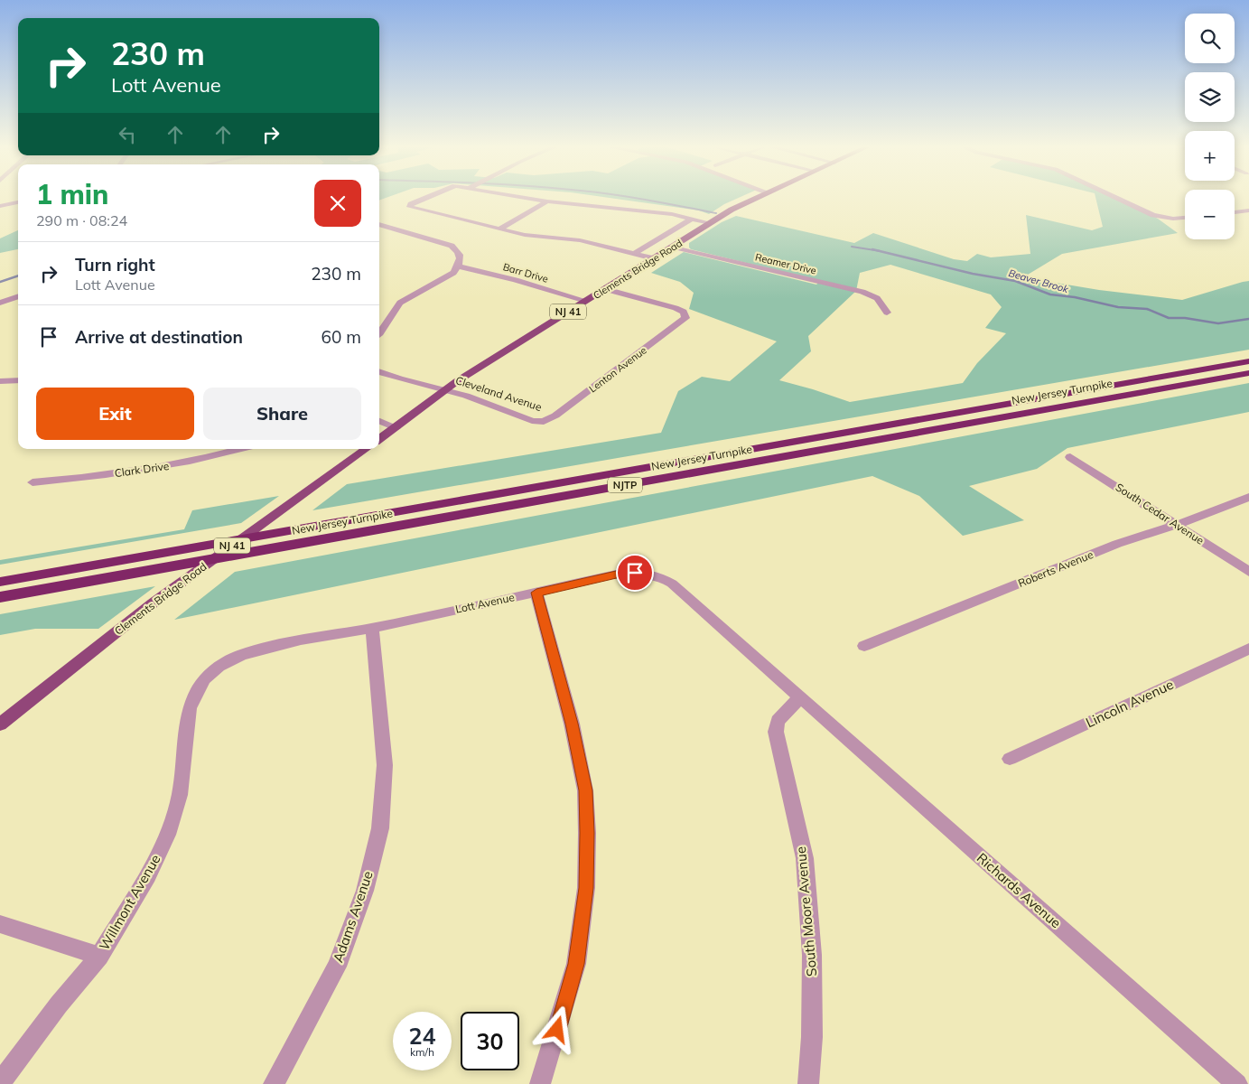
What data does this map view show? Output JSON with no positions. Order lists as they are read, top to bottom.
{
  "streets": {
    "highway": ["New Jersey Turnpike", "NJTP"],
    "main road": ["Clements Bridge Road", "NJ 41"],
    "street": [
      "Reamer Drive",
      "Barr Drive",
      "Lenton Avenue",
      "Cleveland Avenue",
      "Clark Drive",
      "South Cedar Avenue",
      "Roberts Avenue",
      "Lott Avenue",
      "Lincoln Avenue",
      "Richards Avenue",
      "Willmont Avenue",
      "South Moore Avenue",
      "Adams Avenue"
    ]
  },
  "crossings": [
    ["Reamer Drive", "Clements Bridge Road"],
    ["Clements Bridge Road", "Barr Drive"],
    ["Clements Bridge Road", "Lenton Avenue"],
    ["Clements Bridge Road", "Cleveland Avenue"],
    ["Lenton Avenue", "Cleveland Avenue"],
    ["South Cedar Avenue", "Roberts Avenue"],
    ["Lott Avenue", "Richards Avenue"],
    ["Lott Avenue", "Willmont Avenue"],
    ["Lott Avenue", "South Moore Avenue"],
    ["Lott Avenue", "Adams Avenue"],
    ["Richards Avenue", "South Moore Avenue"]
  ],
  "water": ["Beaver Brook"],
  "page": {
    "map_buttons": ["+", "−"],
    "turn": ["230 m", "Lott Avenue"],
    "heading": ["1 min", "290 m · 08:24"],
    "list": [
      {
        "name": "Turn right",
        "note": "Lott Avenue",
        "value": "230 m"
      },
      {
        "name": "Arrive at destination",
        "value": "60 m"
      }
    ],
    "buttons": ["Exit", "Share"],
    "speed": "24 km/h",
    "limit": "30"
  }
}
